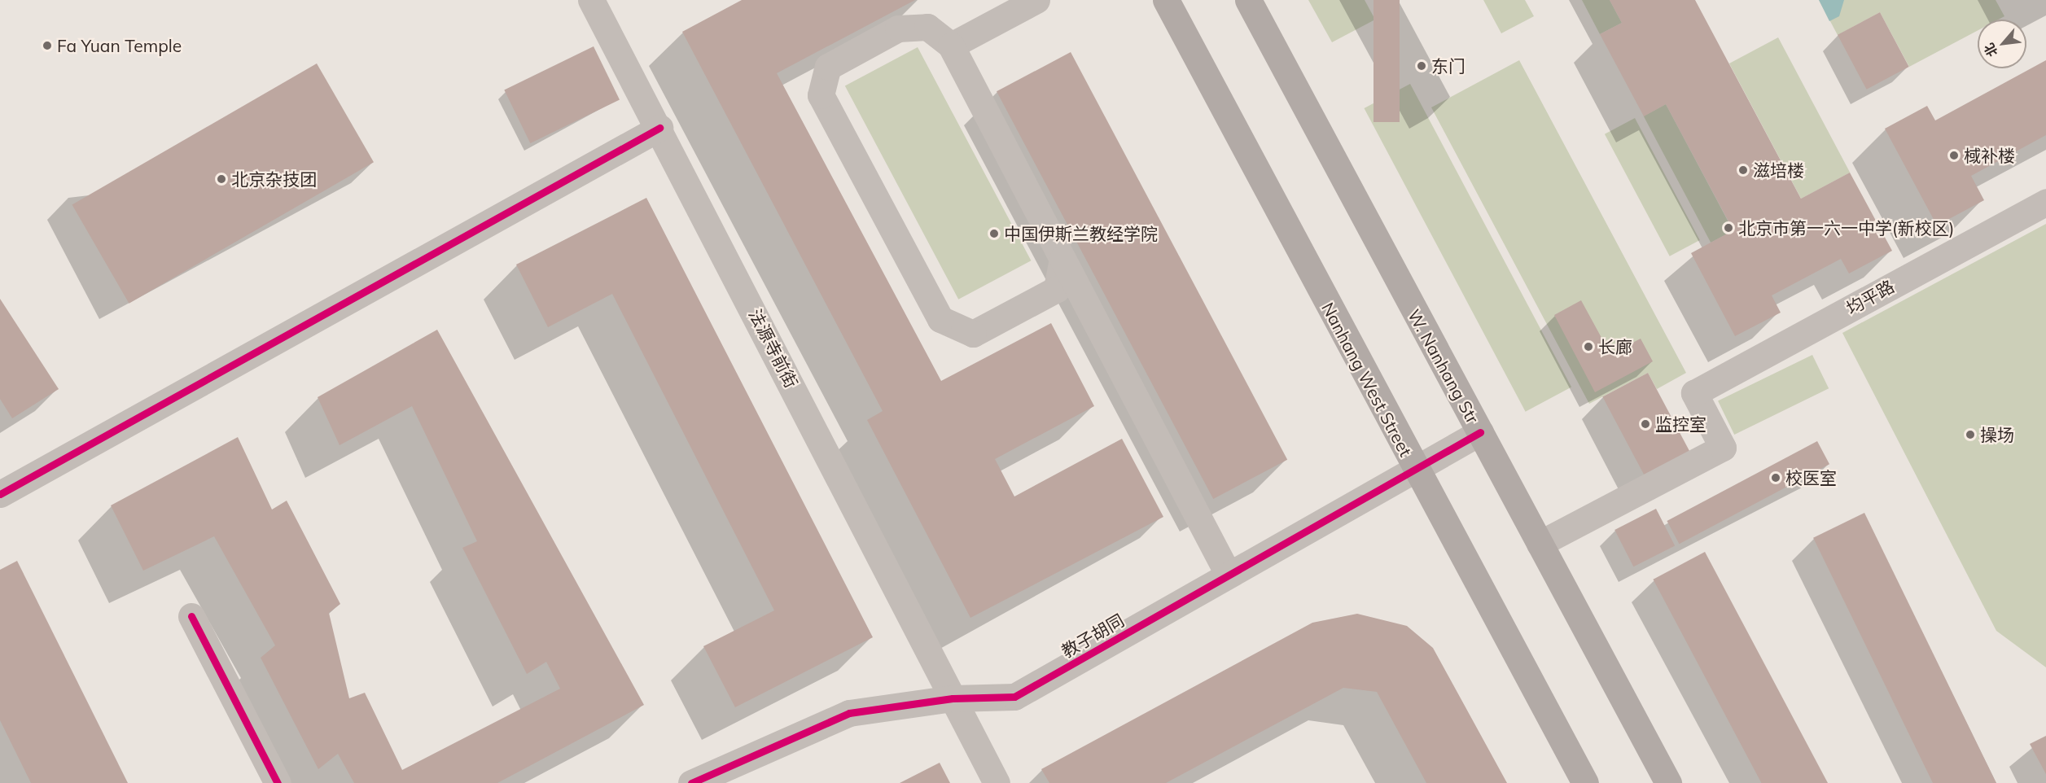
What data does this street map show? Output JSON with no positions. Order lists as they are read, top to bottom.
{
  "streets": {
    "main road": ["W. Nanhang Str", "Nanhang West Street"],
    "street": ["均平路", "法源寺前街", "教子胡同"]
  },
  "crossings": [
    ["均平路", "W. Nanhang Str"],
    ["法源寺前街", "教子胡同"],
    ["W. Nanhang Str", "教子胡同"],
    ["Nanhang West Street", "教子胡同"]
  ],
  "places": [
    "Fa Yuan Temple",
    "东门",
    "棫补楼",
    "滋培楼",
    "北京杂技团",
    "北京市第一六一中学(新校区)",
    "中国伊斯兰教经学院",
    "长廊",
    "监控室",
    "操场",
    "校医室"
  ],
  "north": "bottom left"
}
